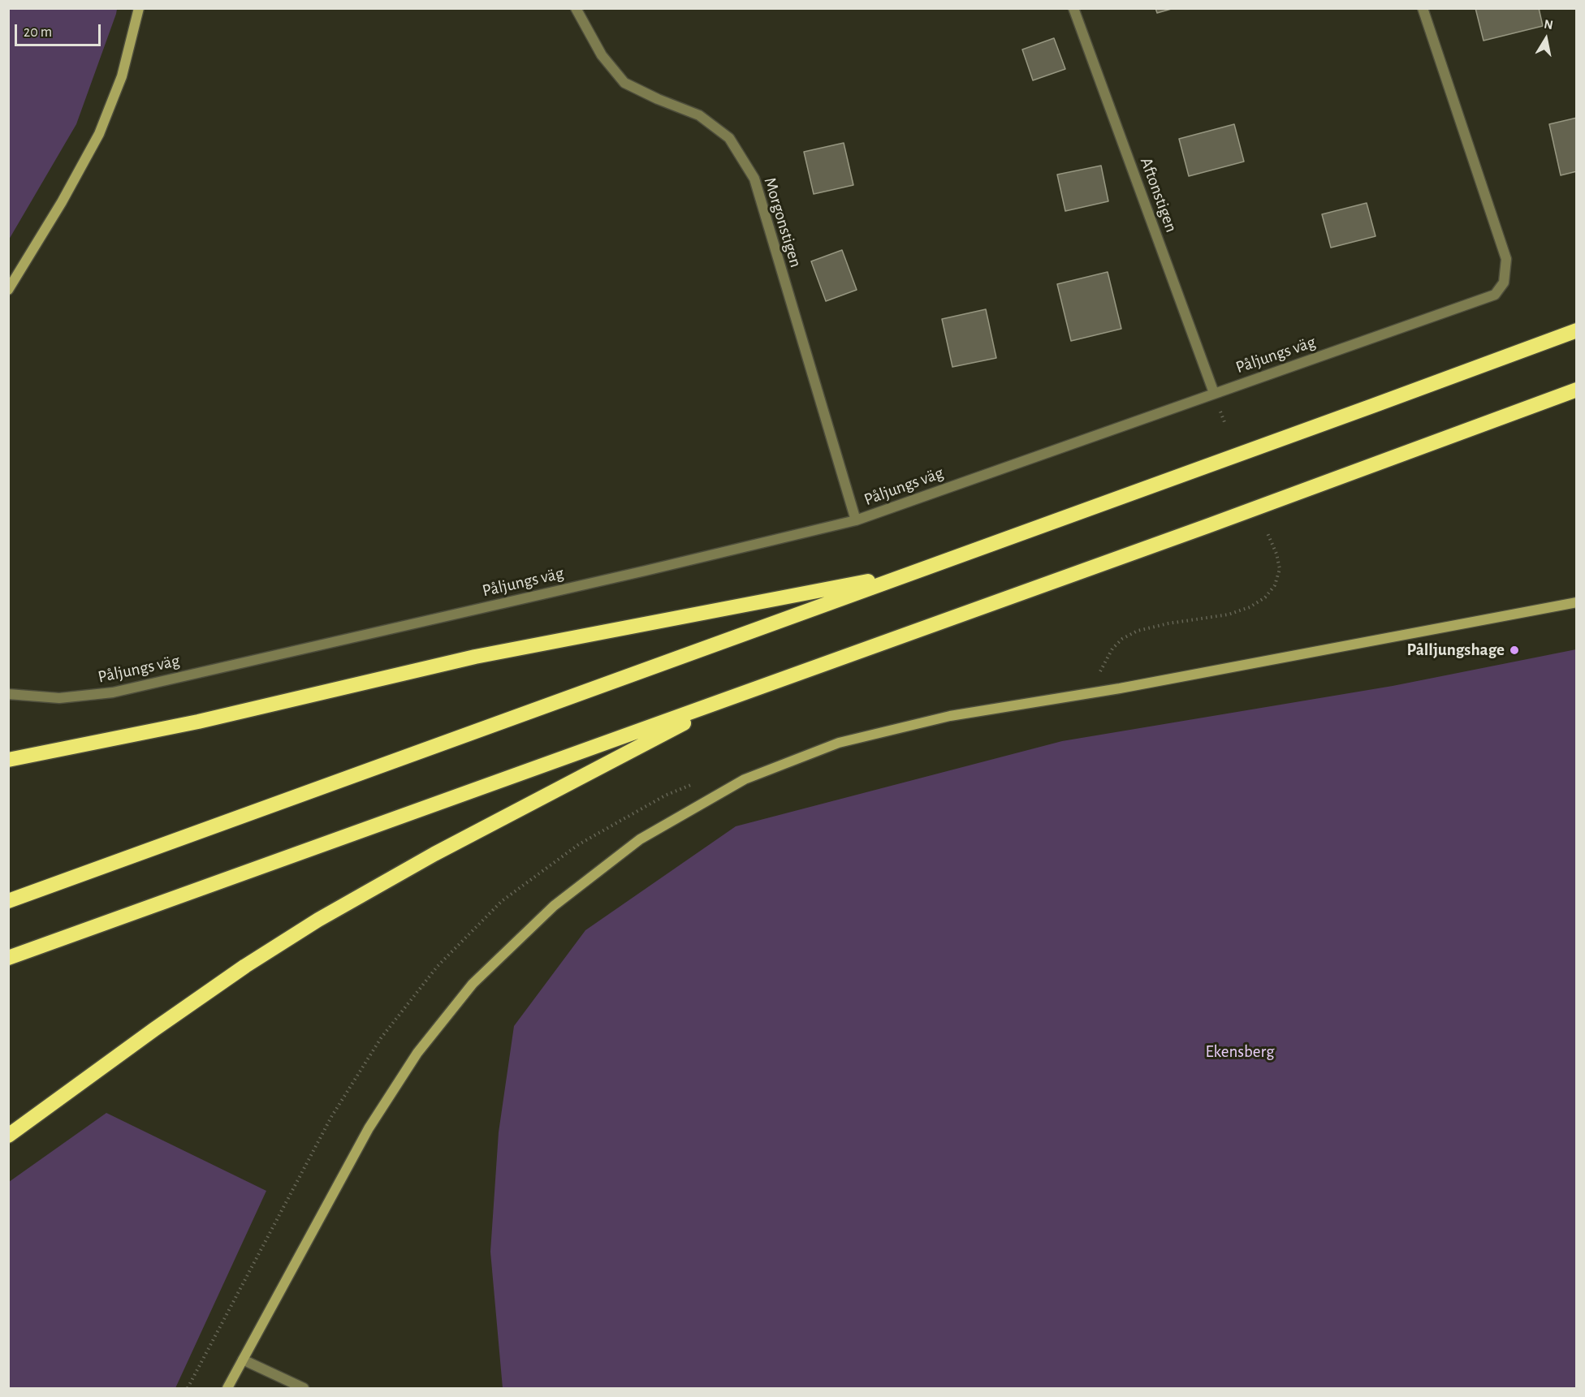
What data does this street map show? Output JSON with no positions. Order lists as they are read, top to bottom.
{
  "streets": {
    "street": ["Aftonstigen", "Morgonstigen", "Påljungs väg"]
  },
  "crossings": [
    ["Aftonstigen", "Påljungs väg"],
    ["Morgonstigen", "Påljungs väg"]
  ],
  "parks": ["Ekensberg"],
  "places": ["Pålljungshage"],
  "scale_bar": "20 m",
  "north": "top"
}
